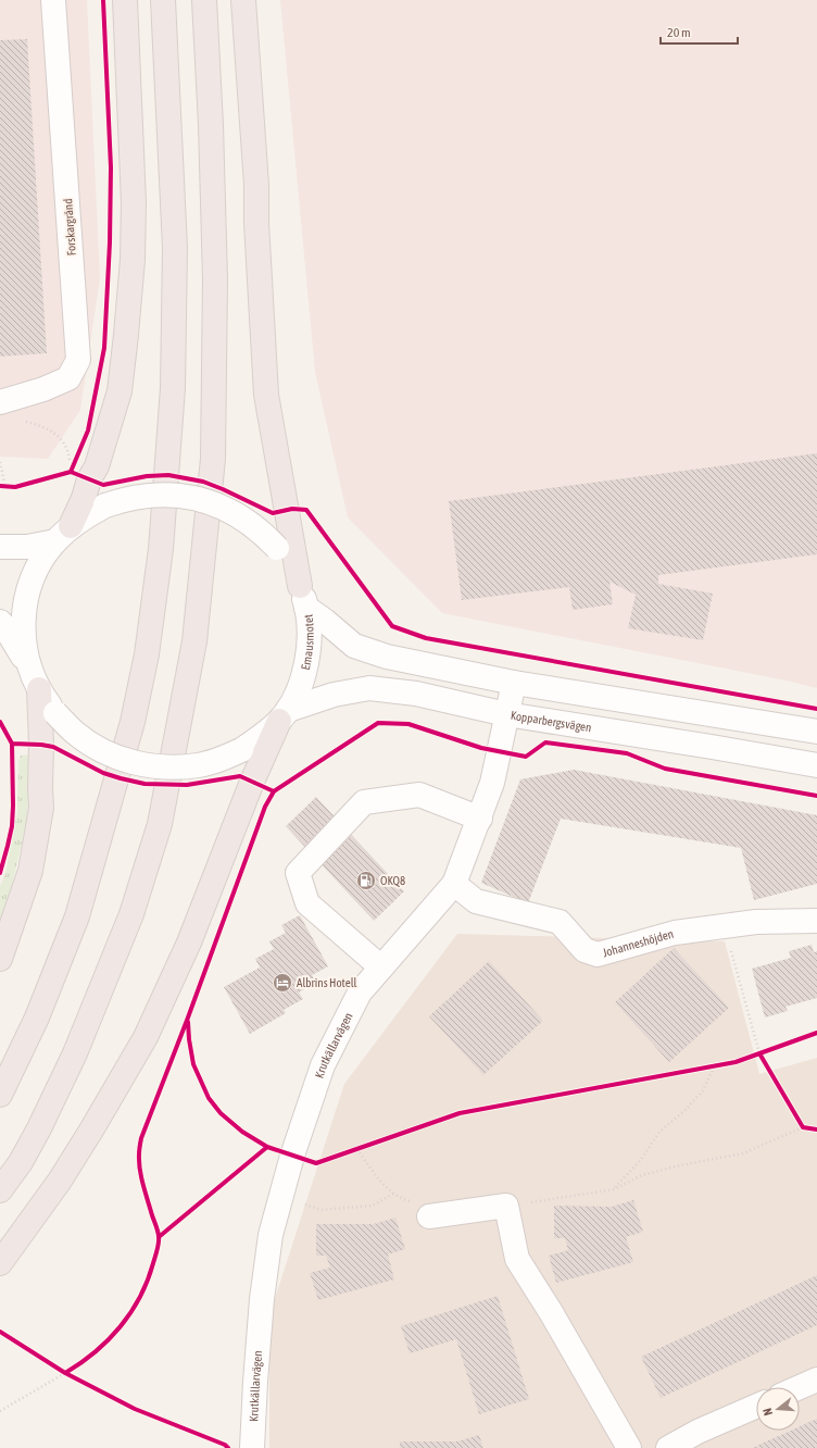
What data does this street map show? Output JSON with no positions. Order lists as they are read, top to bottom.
{
  "streets": {
    "street": [
      "Forskargränd",
      "Emausmotet",
      "Kopparbergsvägen",
      "Johanneshöjden",
      "Krutkällarvägen"
    ]
  },
  "crossings": [
    ["Emausmotet", "Kopparbergsvägen"],
    ["Kopparbergsvägen", "Krutkällarvägen"],
    ["Johanneshöjden", "Krutkällarvägen"]
  ],
  "places": {
    "fuel station": ["OKQ8"],
    "hotel": ["Albrins Hotell"]
  },
  "scale_bar": "20 m",
  "north": "left"
}
